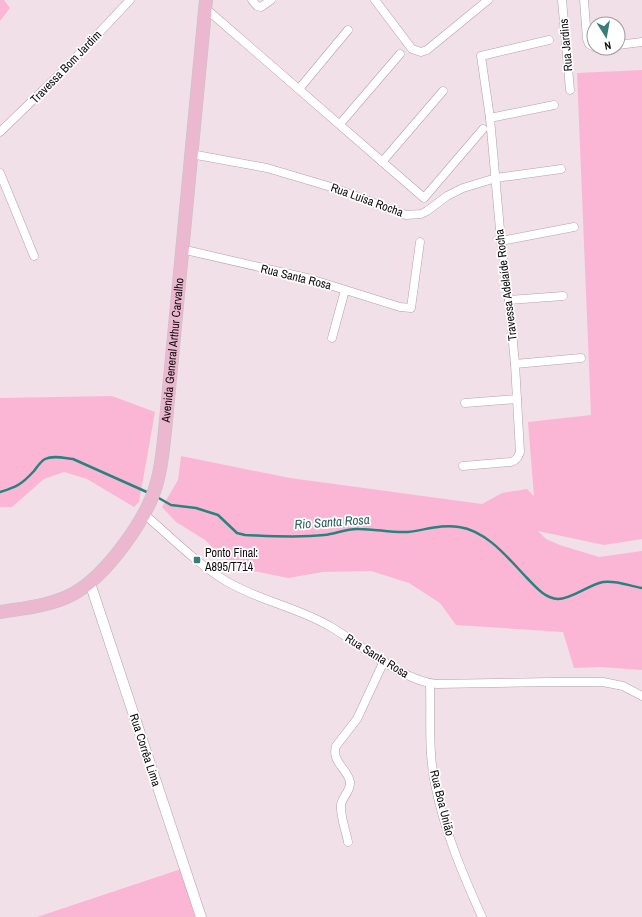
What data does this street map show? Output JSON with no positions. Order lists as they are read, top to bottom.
{
  "streets": {
    "main road": ["Avenida General Arthur Carvalho"],
    "street": [
      "Rua Jardins",
      "Travessa Bom Jardim",
      "Rua Luísa Rocha",
      "Rua Santa Rosa",
      "Travessa Adelaíde Rocha",
      "Rua Corrêa Lima",
      "Rua Boa União"
    ]
  },
  "crossings": [
    ["Rua Luísa Rocha", "Travessa Adelaíde Rocha"],
    ["Rua Luísa Rocha", "Avenida General Arthur Carvalho"],
    ["Rua Santa Rosa", "Avenida General Arthur Carvalho"],
    ["Rua Santa Rosa", "Rua Boa União"],
    ["Avenida General Arthur Carvalho", "Rua Corrêa Lima"]
  ],
  "water": ["Rio Santa Rosa"],
  "places": {
    "transit": ["Ponto Final: A895/T714"]
  },
  "north": "bottom"
}
